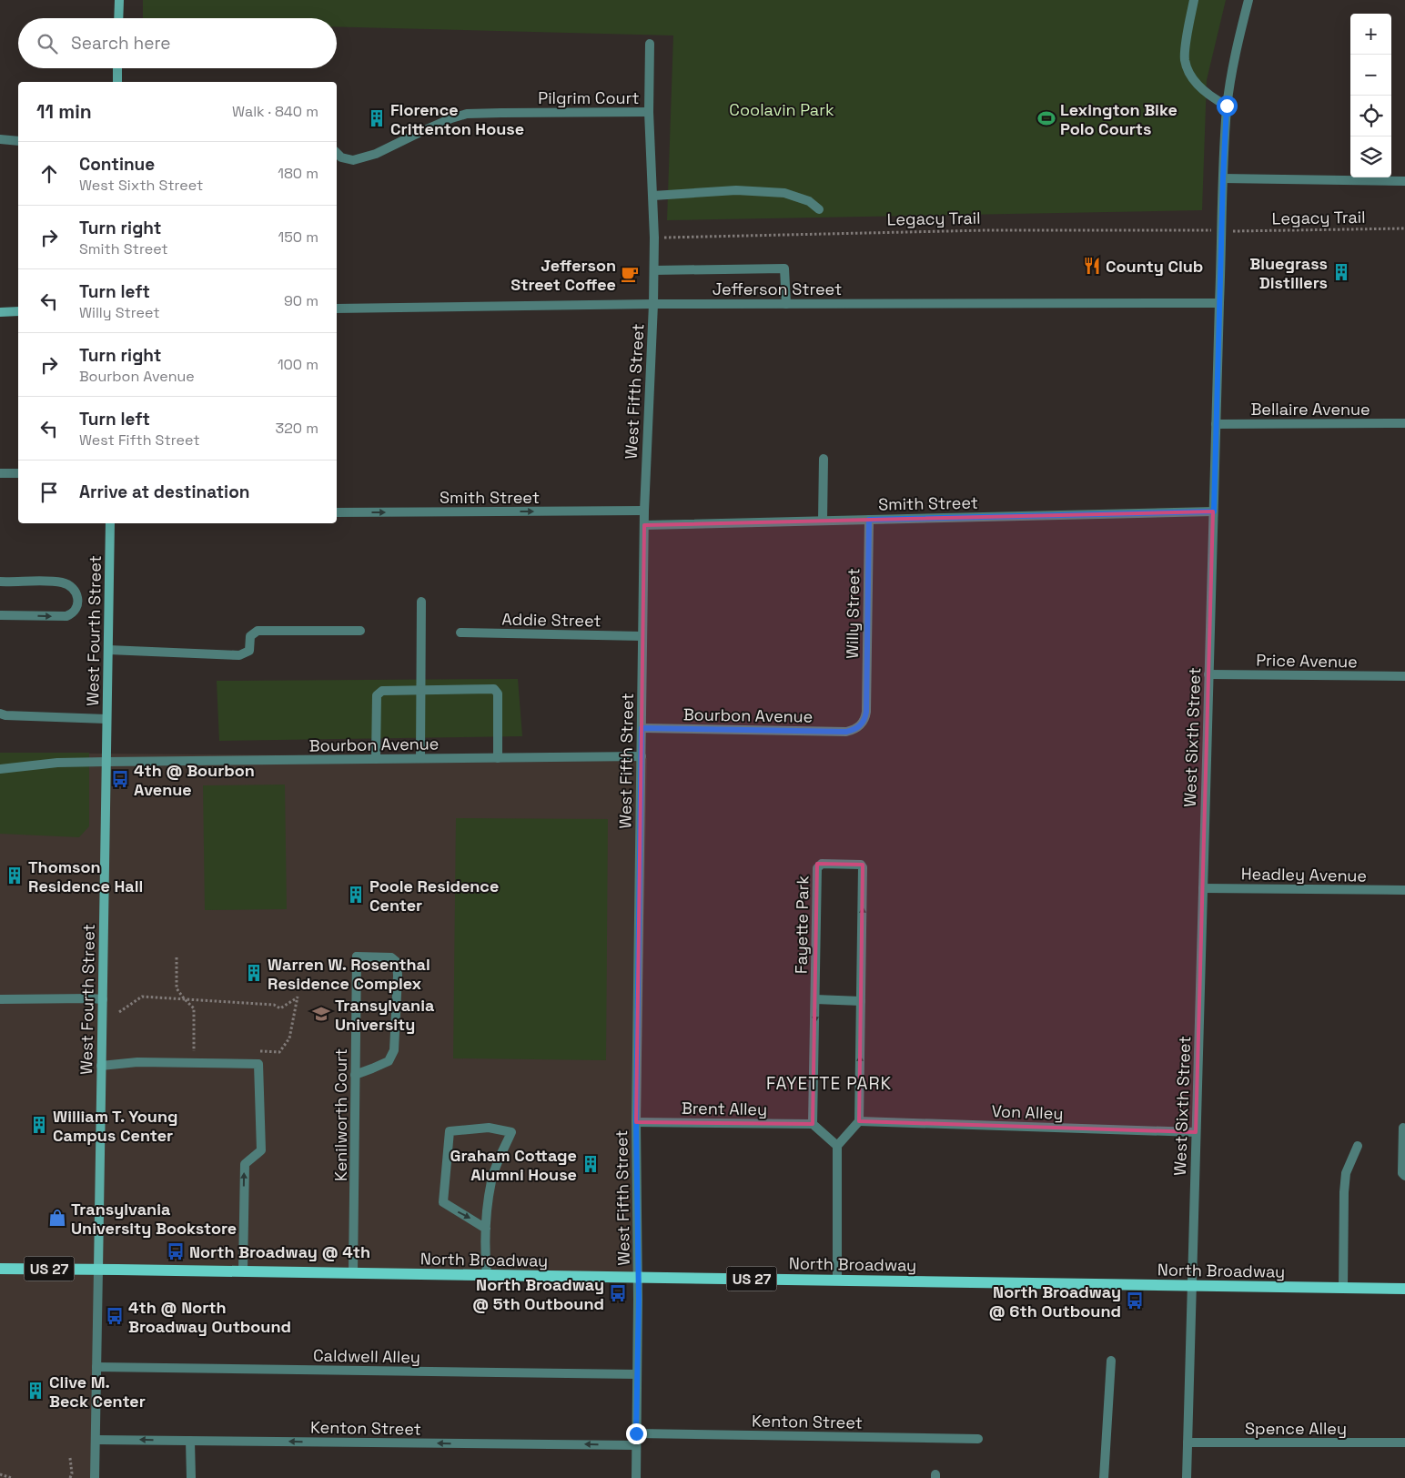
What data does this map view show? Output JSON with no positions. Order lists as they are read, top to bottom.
{
  "streets": {
    "main road": ["West Fourth Street", "North Broadway", "US 27"],
    "street": [
      "Pilgrim Court",
      "Jefferson Street",
      "West Fifth Street",
      "Bellaire Avenue",
      "Smith Street",
      "Willy Street",
      "Addie Street",
      "Price Avenue",
      "Bourbon Avenue",
      "West Sixth Street",
      "Headley Avenue",
      "Fayette Park",
      "Brent Alley",
      "Von Alley",
      "Kenilworth Court",
      "Caldwell Alley",
      "Kenton Street",
      "Spence Alley"
    ],
    "path": ["Legacy Trail"]
  },
  "crossings": [
    ["Pilgrim Court", "West Fifth Street"],
    ["Jefferson Street", "West Fifth Street"],
    ["Jefferson Street", "West Sixth Street"],
    ["West Fifth Street", "Smith Street"],
    ["West Fifth Street", "Addie Street"],
    ["West Fifth Street", "Bourbon Avenue"],
    ["West Fifth Street", "Brent Alley"],
    ["West Fifth Street", "North Broadway"],
    ["West Fifth Street", "Caldwell Alley"],
    ["West Fifth Street", "Kenton Street"],
    ["Bellaire Avenue", "West Sixth Street"],
    ["Smith Street", "Willy Street"],
    ["Smith Street", "West Sixth Street"],
    ["Willy Street", "Bourbon Avenue"],
    ["West Fourth Street", "Bourbon Avenue"],
    ["West Fourth Street", "North Broadway"],
    ["West Fourth Street", "Caldwell Alley"],
    ["West Fourth Street", "Kenton Street"],
    ["Price Avenue", "West Sixth Street"],
    ["West Sixth Street", "Headley Avenue"],
    ["West Sixth Street", "Von Alley"],
    ["West Sixth Street", "North Broadway"],
    ["West Sixth Street", "Spence Alley"],
    ["Fayette Park", "Brent Alley"],
    ["Fayette Park", "Von Alley"],
    ["Kenilworth Court", "North Broadway"]
  ],
  "one_way": ["Smith Street", "Kenton Street"],
  "districts": ["FAYETTE PARK"],
  "parks": ["Coolavin Park"],
  "places": {
    "building": [
      "Florence Crittenton House",
      "Bluegrass Distillers",
      "Thomson Residence Hall",
      "Poole Residence Center",
      "Warren W. Rosenthal Residence Complex",
      "William T. Young Campus Center",
      "Graham Cottage Alumni House",
      "Clive M. Beck Center"
    ],
    "sports": ["Lexington Bike Polo Courts"],
    "restaurant": ["County Club"],
    "cafe": ["Jefferson Street Coffee"],
    "bus stop": [
      "4th @ Bourbon Avenue",
      "North Broadway @ 4th",
      "North Broadway @ 5th Outbound",
      "North Broadway @ 6th Outbound",
      "4th @ North Broadway Outbound"
    ],
    "school or university": ["Transylvania University"],
    "shop": ["Transylvania University Bookstore"]
  },
  "page": {
    "map_buttons": ["+", "−"],
    "search": "Search here",
    "heading": ["11 min", "Walk · 840 m"],
    "list": [
      ["Continue", "West Sixth Street", "180 m"],
      ["Turn right", "Smith Street", "150 m"],
      ["Turn left", "Willy Street", "90 m"],
      ["Turn right", "Bourbon Avenue", "100 m"],
      ["Turn left", "West Fifth Street", "320 m"],
      "Arrive at destination"
    ]
  }
}
